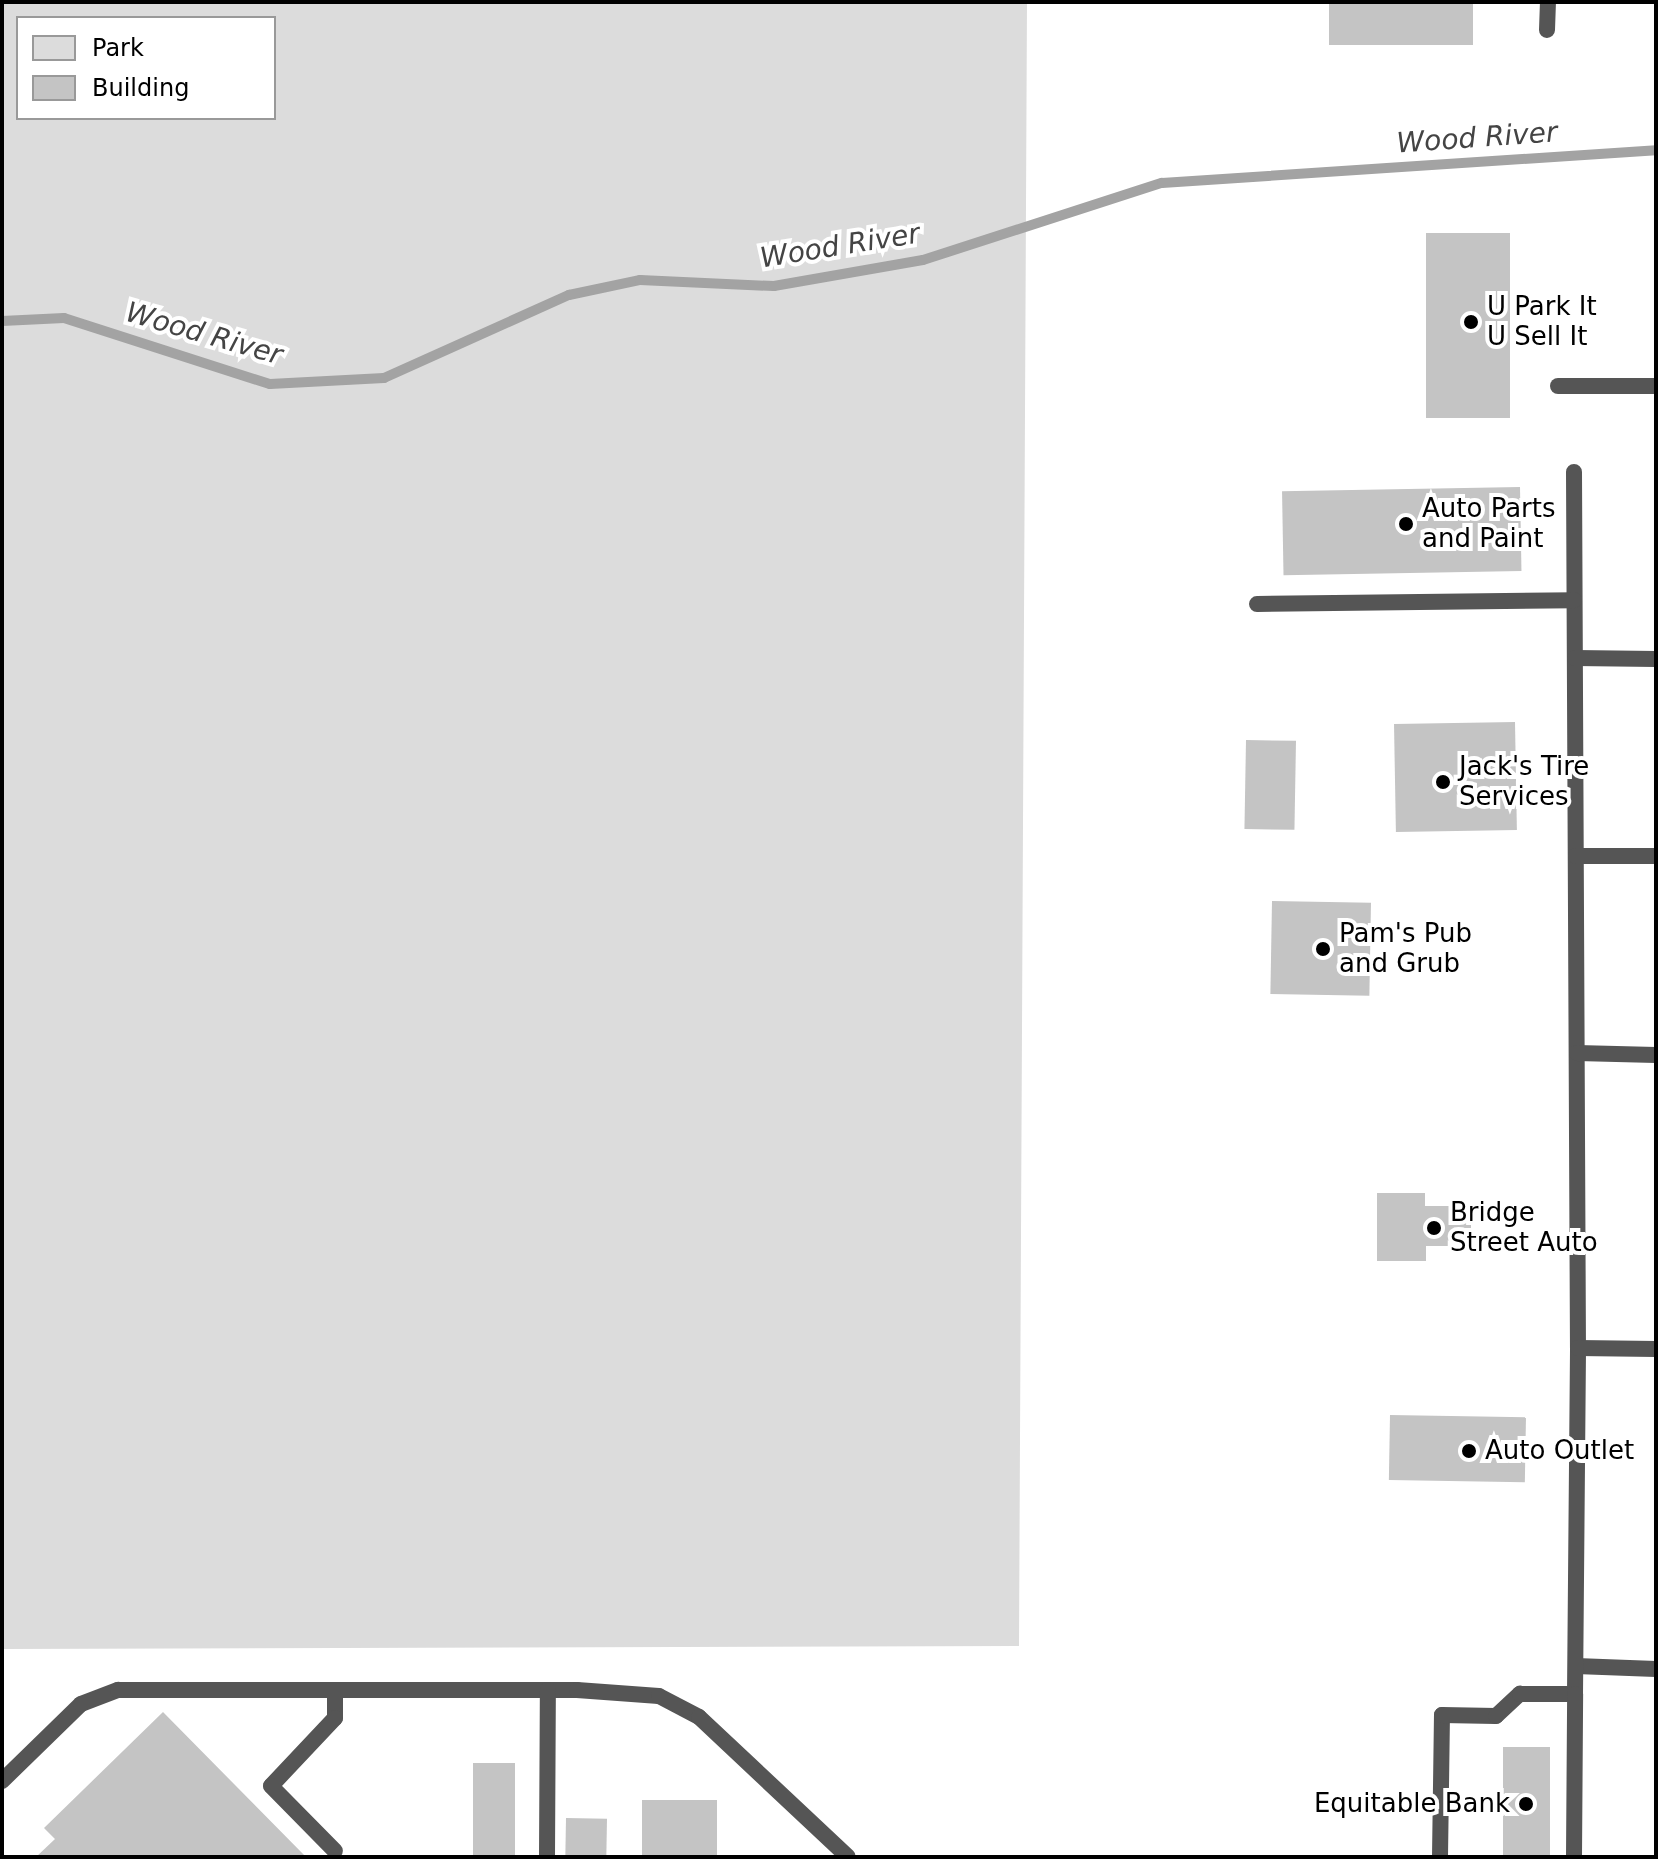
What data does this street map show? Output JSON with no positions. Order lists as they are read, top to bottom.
{
  "water": ["Wood River"],
  "places": [
    "U Park It U Sell It",
    "Auto Parts and Paint",
    "Jack's Tire Services",
    "Pam's Pub and Grub",
    "Bridge Street Auto",
    "Auto Outlet",
    "Equitable Bank"
  ],
  "legend": ["Park", "Building"]
}
